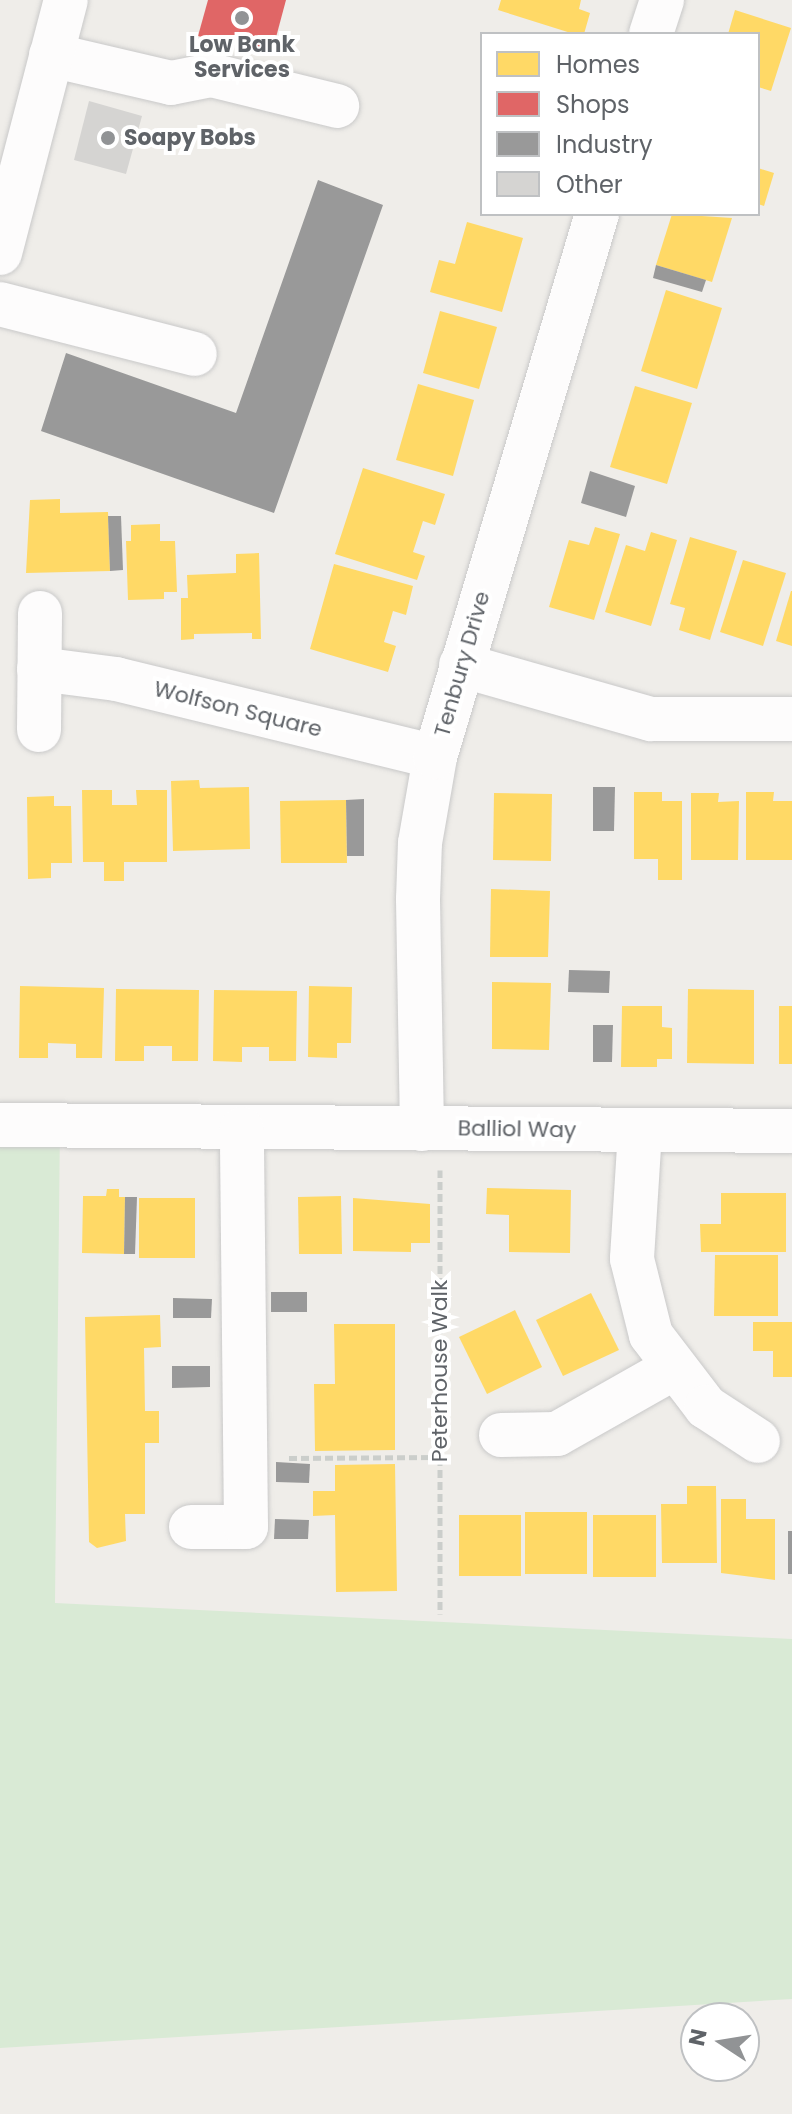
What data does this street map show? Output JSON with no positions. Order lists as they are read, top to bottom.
{
  "streets": {
    "street": ["Tenbury Drive", "Wolfson Square", "Balliol Way"],
    "path": ["Peterhouse Walk"]
  },
  "crossings": [
    ["Tenbury Drive", "Wolfson Square"],
    ["Tenbury Drive", "Balliol Way"],
    ["Tenbury Drive", "Peterhouse Walk"],
    ["Balliol Way", "Peterhouse Walk"]
  ],
  "places": ["Low Bank Services", "Soapy Bobs"],
  "legend": [
    "Homes",
    "Shops",
    "Industry",
    "Other"
  ],
  "north": "left"
}
